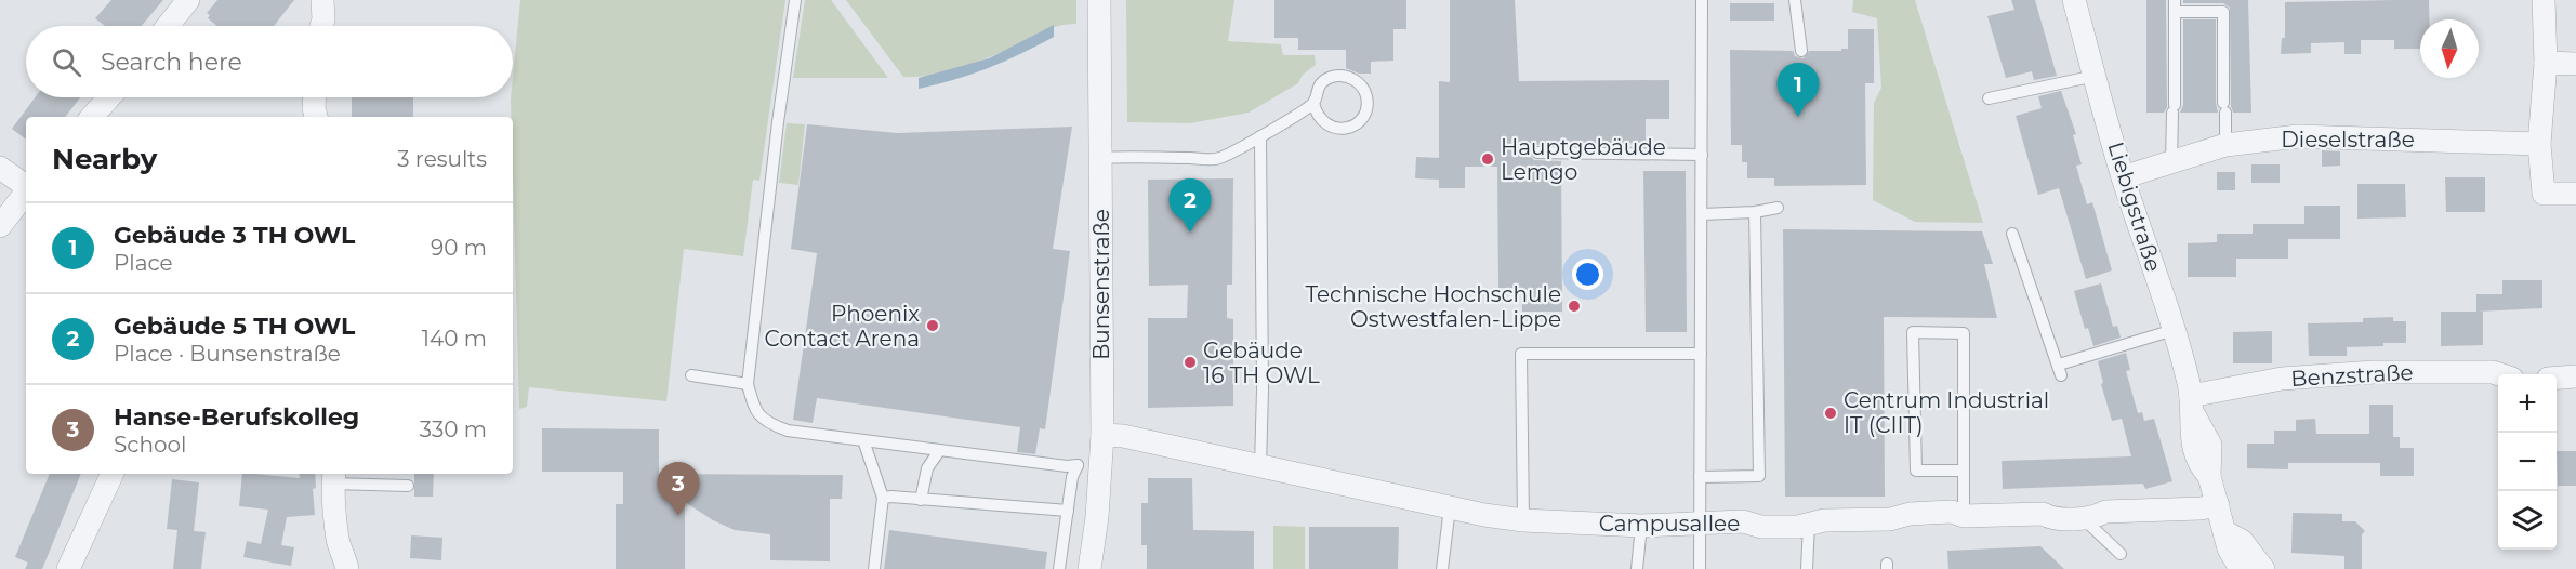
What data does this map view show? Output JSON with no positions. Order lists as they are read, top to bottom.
{
  "streets": {
    "street": [
      "Dieselstraße",
      "Liebigstraße",
      "Bunsenstraße",
      "Benzstraße",
      "Campusallee"
    ]
  },
  "crossings": [
    ["Dieselstraße", "Liebigstraße"],
    ["Liebigstraße", "Benzstraße"],
    ["Liebigstraße", "Campusallee"],
    ["Bunsenstraße", "Campusallee"]
  ],
  "places": [
    "Hauptgebäude Lemgo",
    "Technische Hochschule Ostwestfalen-Lippe",
    "Phoenix Contact Arena",
    "Gebäude 16 TH OWL",
    "Centrum Industrial IT (CIIT)"
  ],
  "north": "bottom",
  "page": {
    "search": "Search here",
    "pins": ["1", "2", "3"],
    "heading": ["Nearby", "3 results"],
    "list": [
      {
        "mark": "1",
        "name": "Gebäude 3 TH OWL",
        "note": "Place",
        "value": "90 m"
      },
      {
        "mark": "2",
        "name": "Gebäude 5 TH OWL",
        "note": "Place · Bunsenstraße",
        "value": "140 m"
      },
      {
        "mark": "3",
        "name": "Hanse-Berufskolleg",
        "note": "School",
        "value": "330 m"
      }
    ],
    "map_buttons": ["+", "−"]
  }
}
